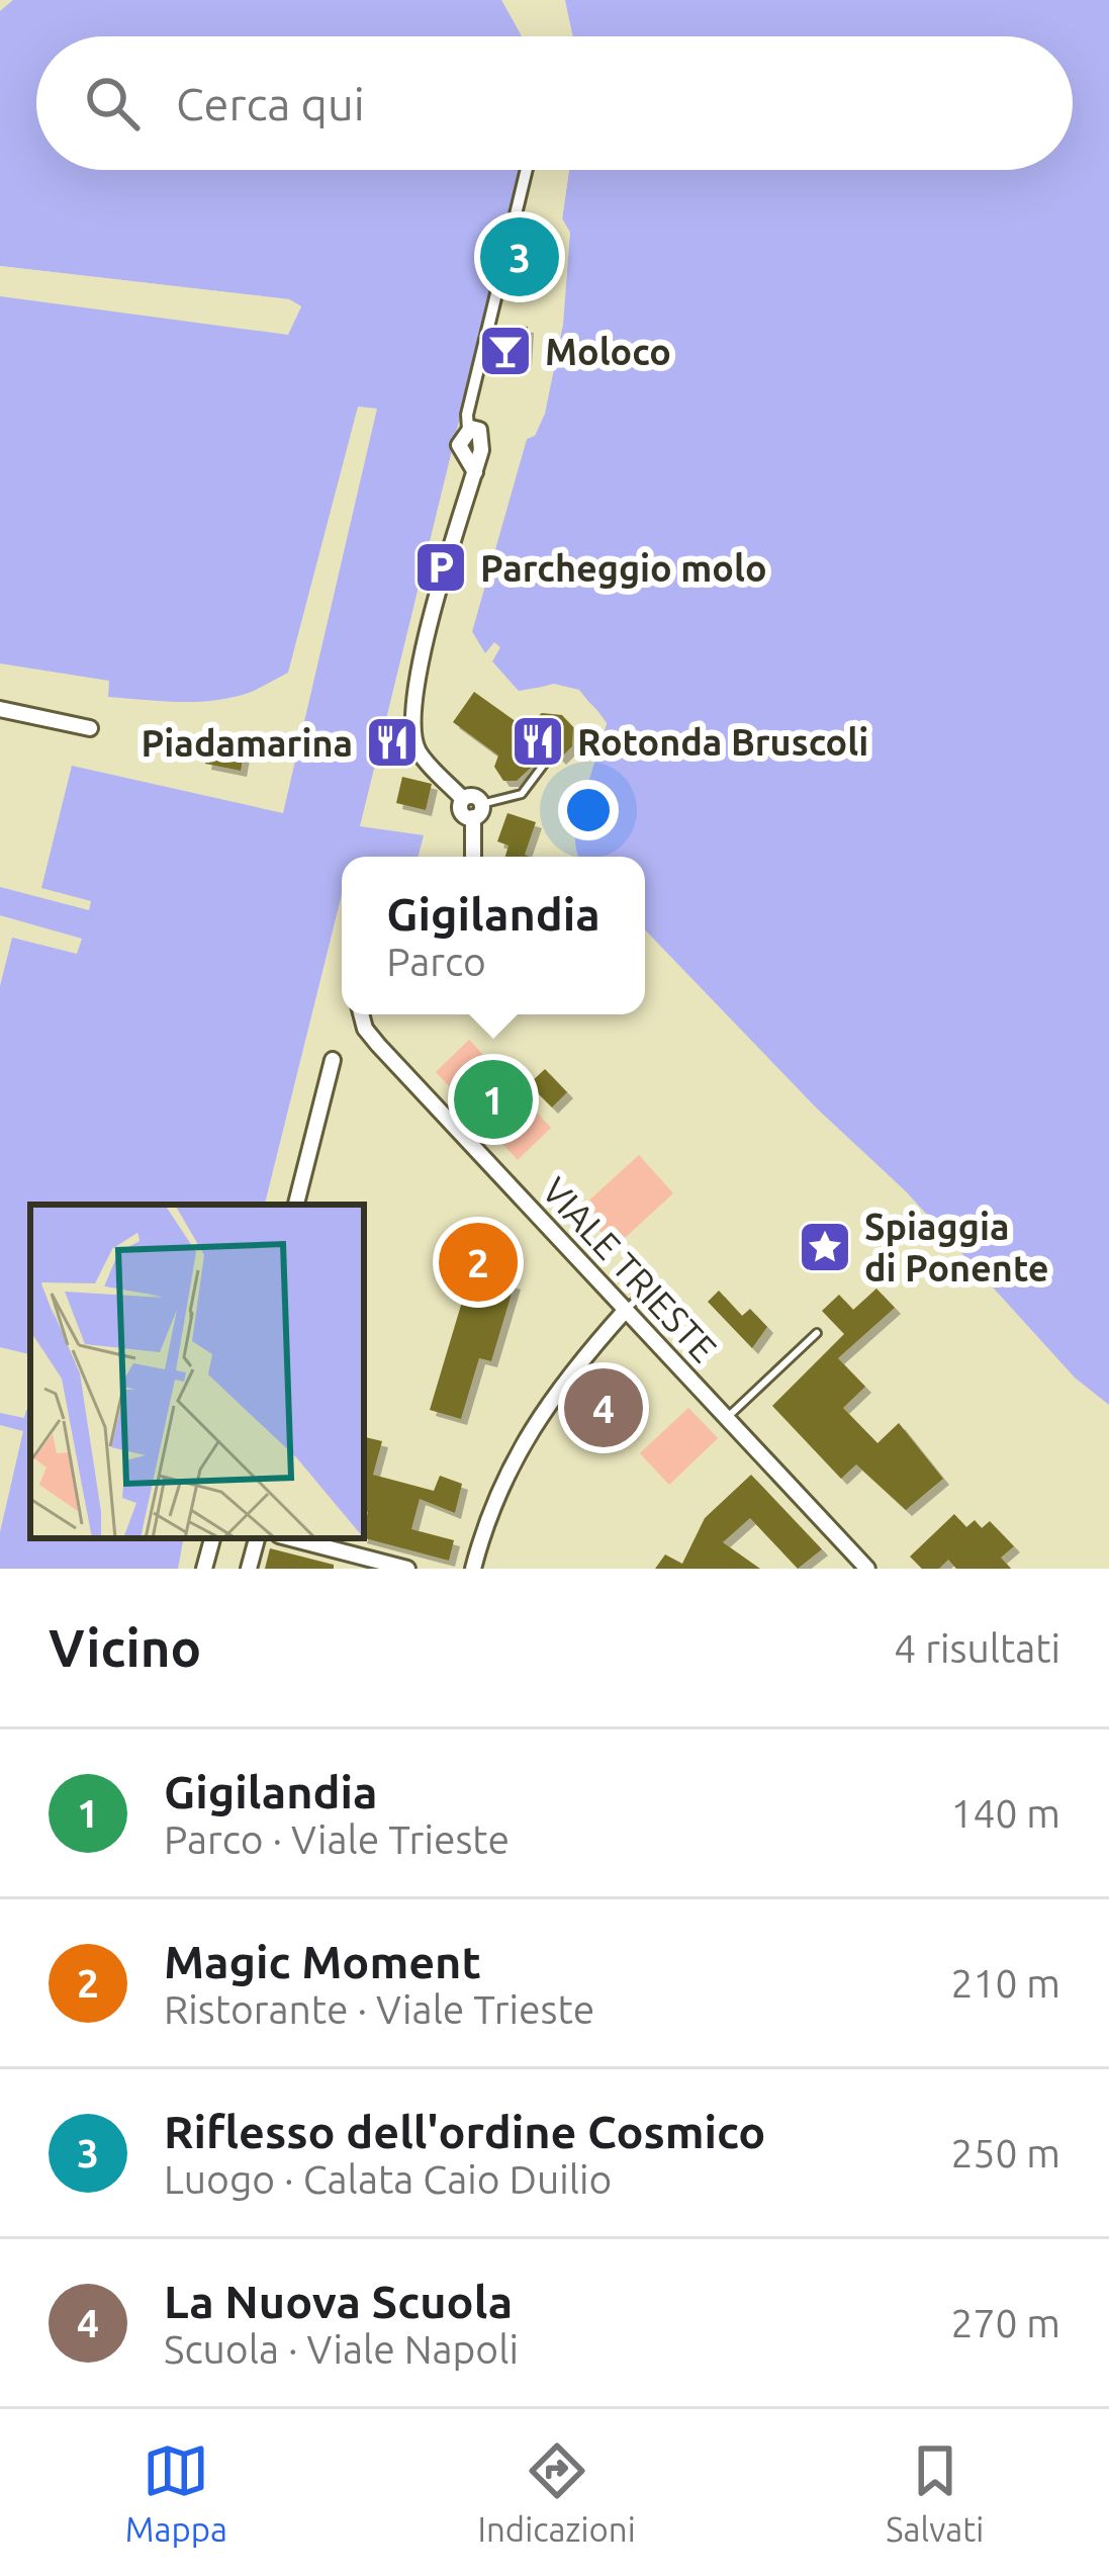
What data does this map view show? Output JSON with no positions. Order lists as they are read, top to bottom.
{
  "streets": {
    "street": ["VIALE TRIESTE"]
  },
  "places": {
    "bar": ["Moloco"],
    "parking": ["Parcheggio molo"],
    "restaurant": ["Rotonda Bruscoli", "Piadamarina"],
    "place": ["Spiaggia di Ponente"]
  },
  "page": {
    "search": "Cerca qui",
    "pins": [
      "3",
      "1",
      "2",
      "4"
    ],
    "popup": ["Gigilandia", "Parco"],
    "heading": ["Vicino", "4 risultati"],
    "list": [
      {
        "mark": "1",
        "name": "Gigilandia",
        "note": "Parco · Viale Trieste",
        "value": "140 m"
      },
      {
        "mark": "2",
        "name": "Magic Moment",
        "note": "Ristorante · Viale Trieste",
        "value": "210 m"
      },
      {
        "mark": "3",
        "name": "Riflesso dell'ordine Cosmico",
        "note": "Luogo · Calata Caio Duilio",
        "value": "250 m"
      },
      {
        "mark": "4",
        "name": "La Nuova Scuola",
        "note": "Scuola · Viale Napoli",
        "value": "270 m"
      }
    ],
    "nav": ["Mappa", "Indicazioni", "Salvati"]
  }
}
